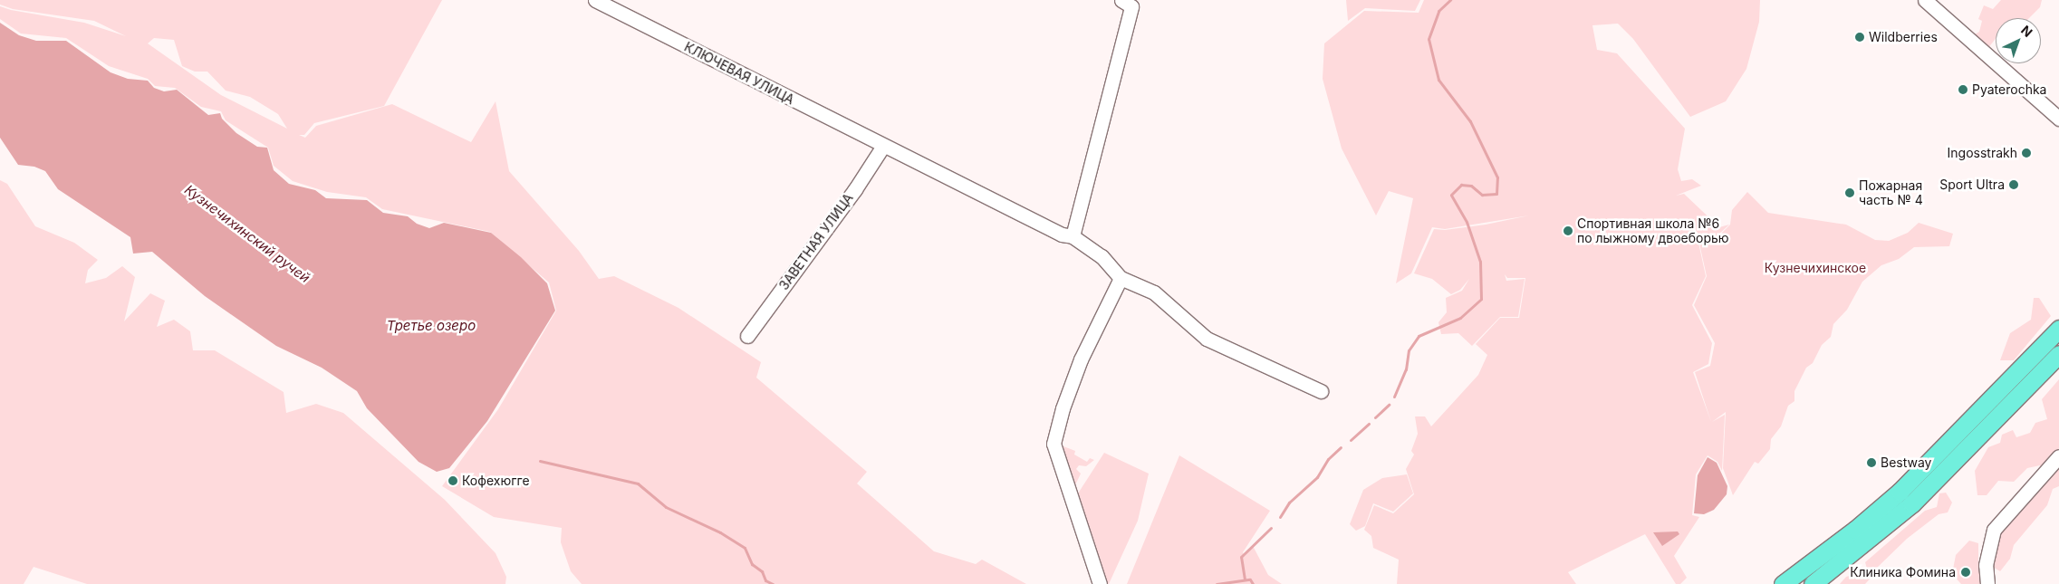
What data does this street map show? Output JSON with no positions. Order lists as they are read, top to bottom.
{
  "streets": {
    "street": ["КЛЮЧЕВАЯ УЛИЦА", "ЗАВЕТНАЯ УЛИЦА"]
  },
  "crossings": [
    ["КЛЮЧЕВАЯ УЛИЦА", "ЗАВЕТНАЯ УЛИЦА"]
  ],
  "water": ["Кузнечихинский ручей", "Третье озеро"],
  "parks": ["Кузнечихинское"],
  "places": [
    "Wildberries",
    "Pyaterochka",
    "Ingosstrakh",
    "Sport Ultra",
    "Пожарная часть № 4",
    "Спортивная школа №6 по лыжному двоеборью",
    "Bestway",
    "Кофехюгге",
    "Клиника Фомина"
  ],
  "north": "top right"
}
